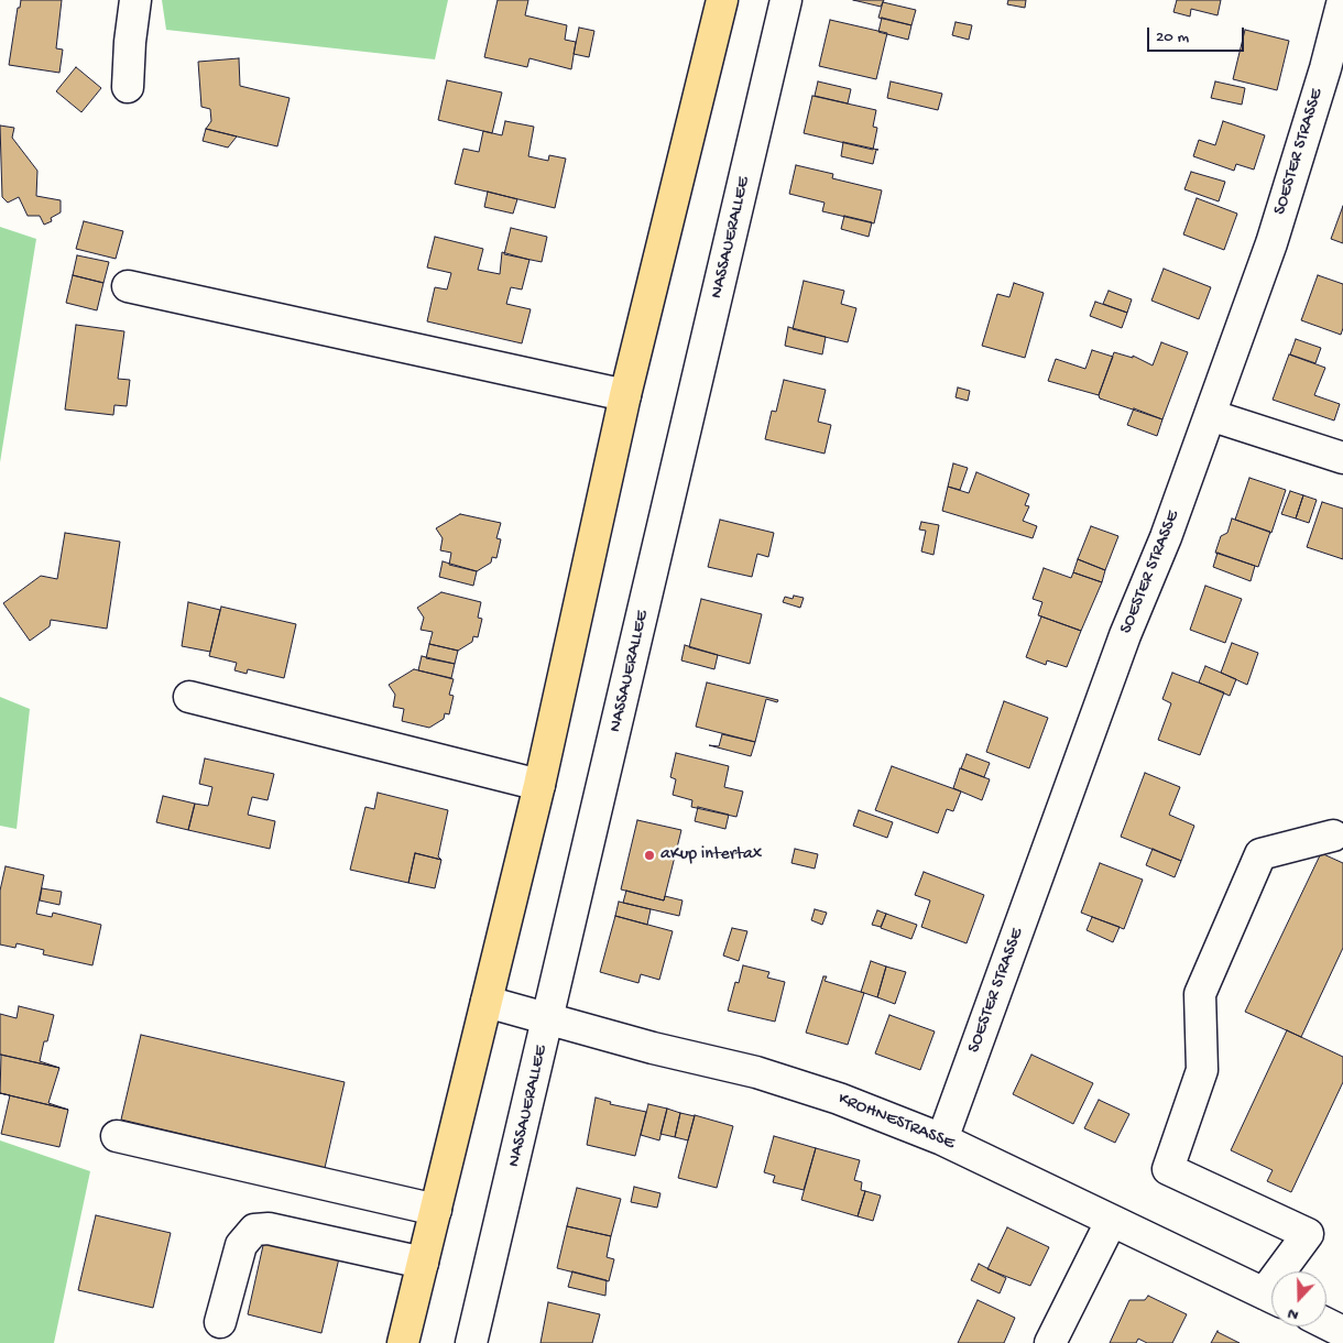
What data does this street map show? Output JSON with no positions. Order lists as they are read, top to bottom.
{
  "streets": {
    "street": ["SOESTER STRASSE", "NASSAUERALLEE", "KROHNESTRASSE"]
  },
  "crossings": [
    ["SOESTER STRASSE", "KROHNESTRASSE"],
    ["NASSAUERALLEE", "KROHNESTRASSE"]
  ],
  "places": ["aKup intertax"],
  "scale_bar": "20 m",
  "north": "bottom"
}
